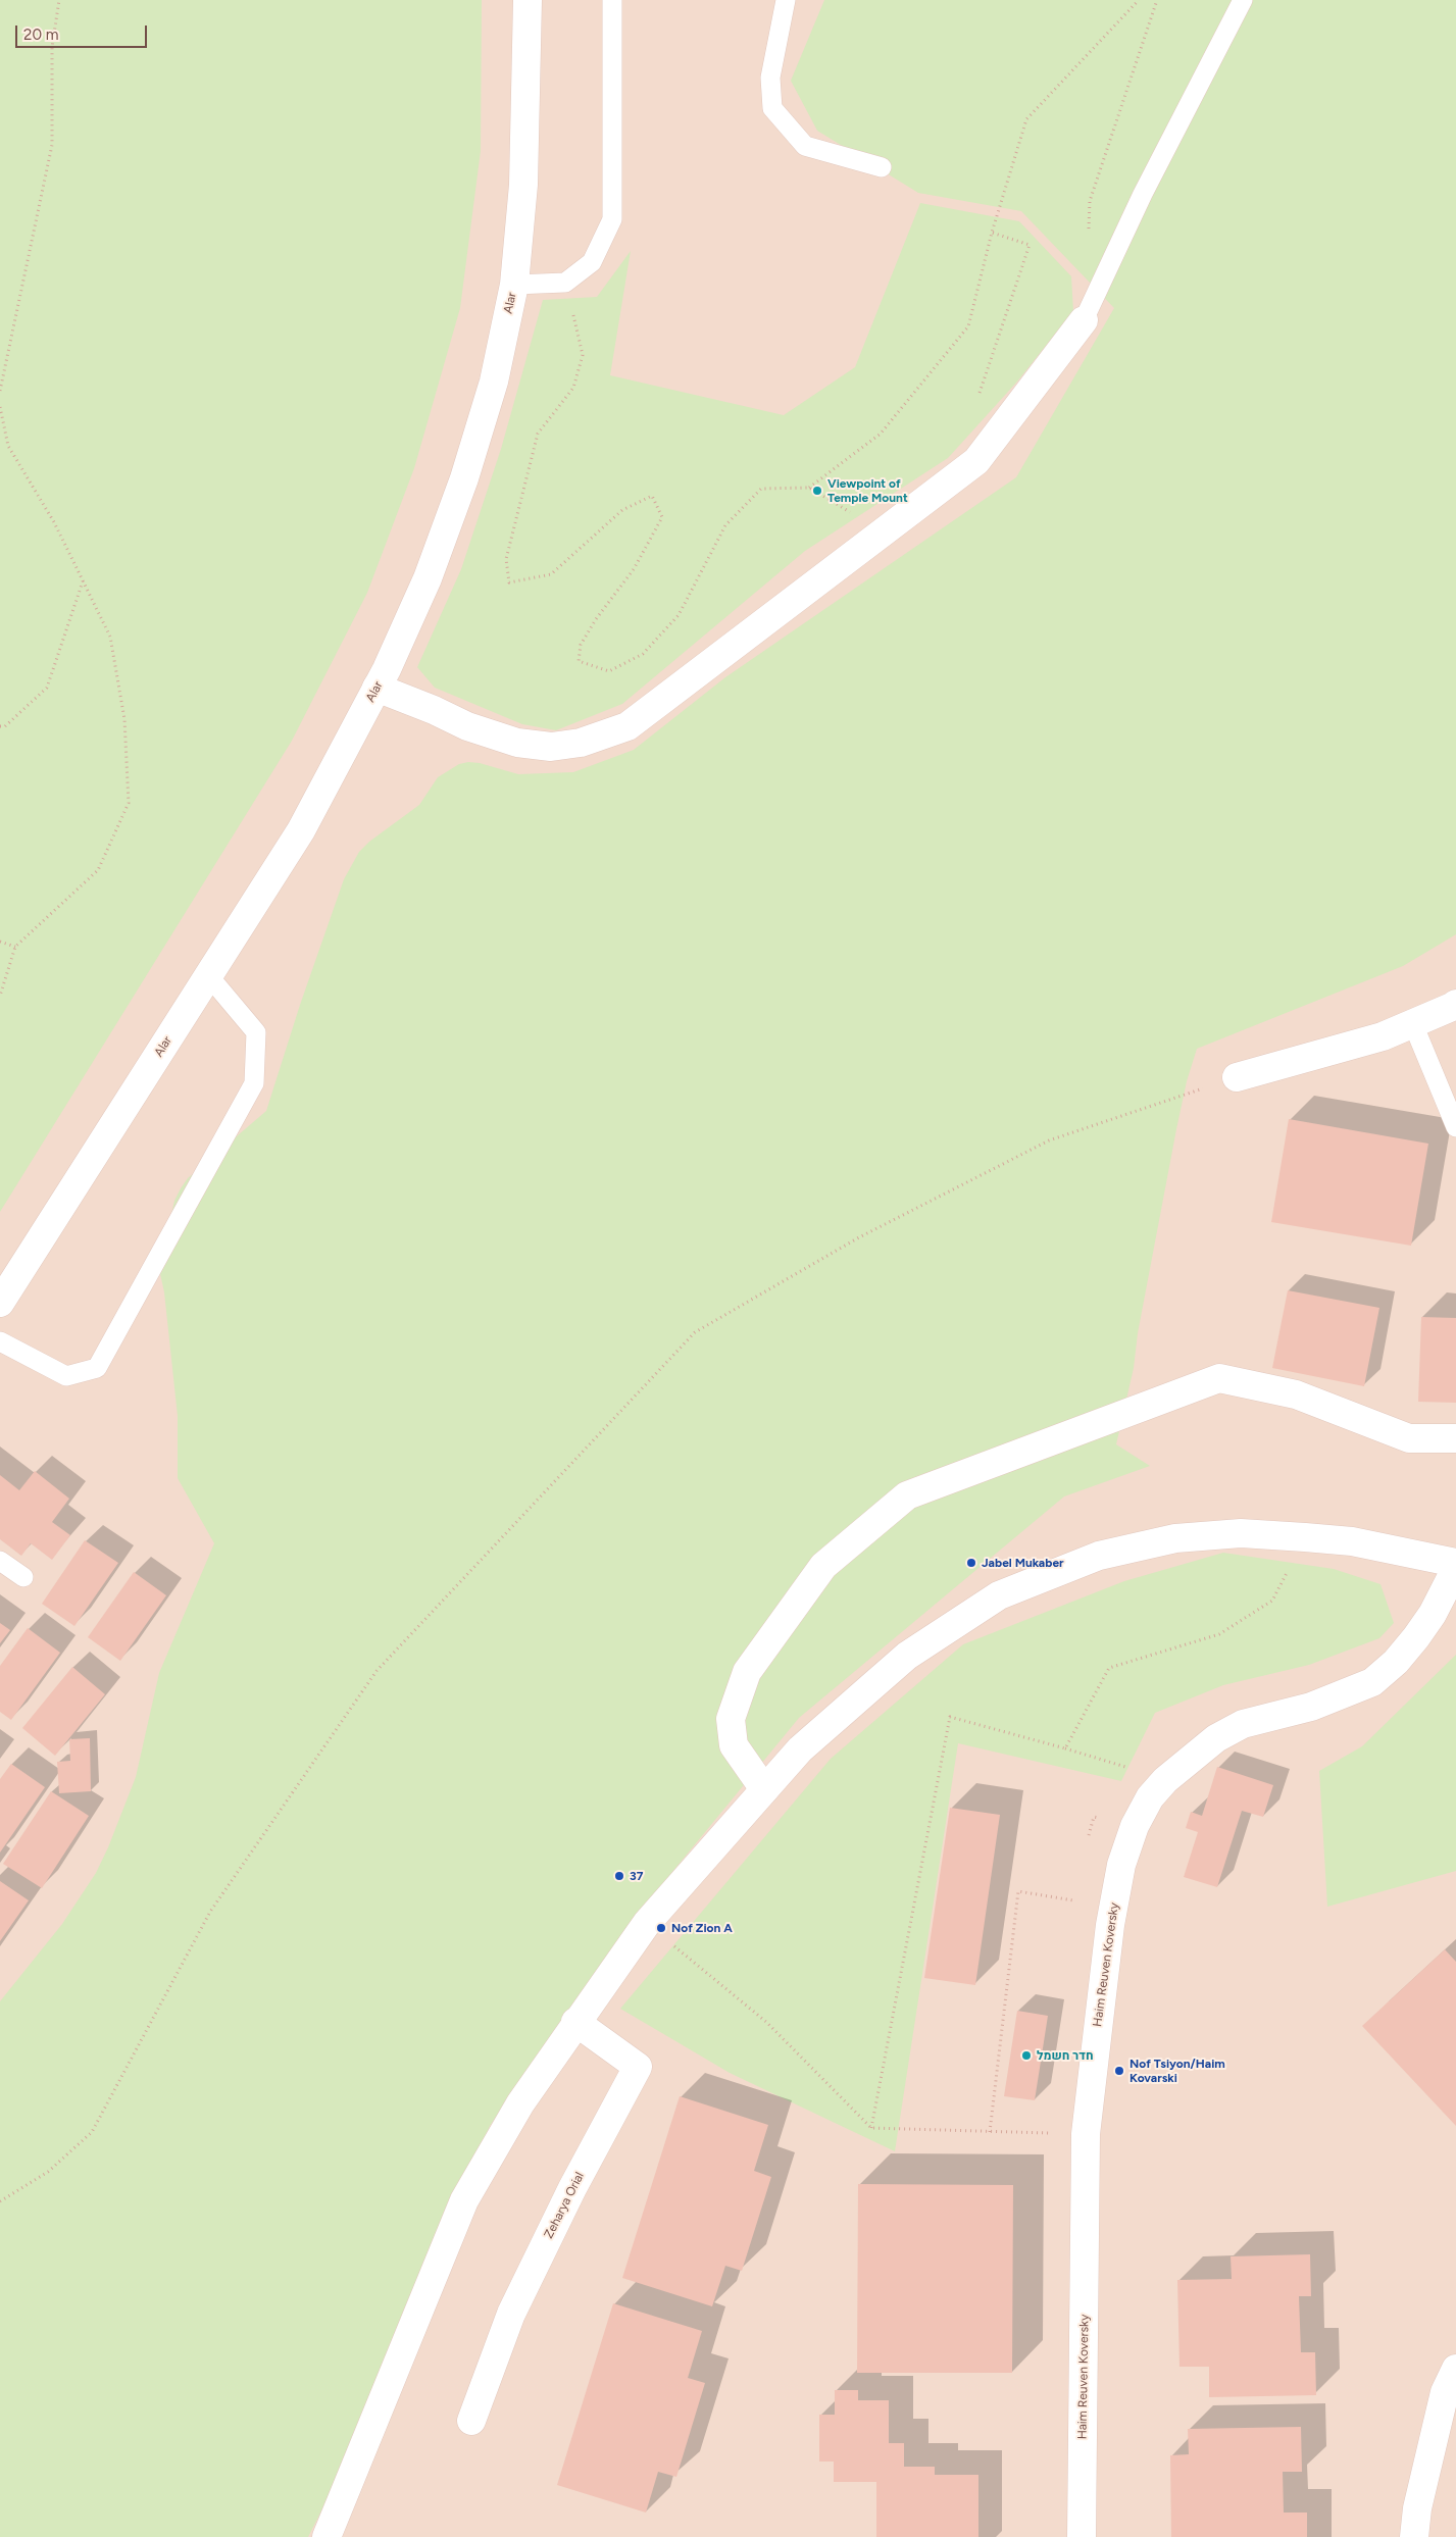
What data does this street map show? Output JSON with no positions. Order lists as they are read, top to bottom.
{
  "streets": {
    "street": ["Alar", "Haim Reuven Koversky", "Zeharya Orial"]
  },
  "places": [
    "Viewpoint of Temple Mount",
    "Jabel Mukaber",
    "37",
    "Nof Zion A",
    "חדר חשמל",
    "Nof Tsiyon/Haim Kovarski"
  ],
  "scale_bar": "20 m"
}
